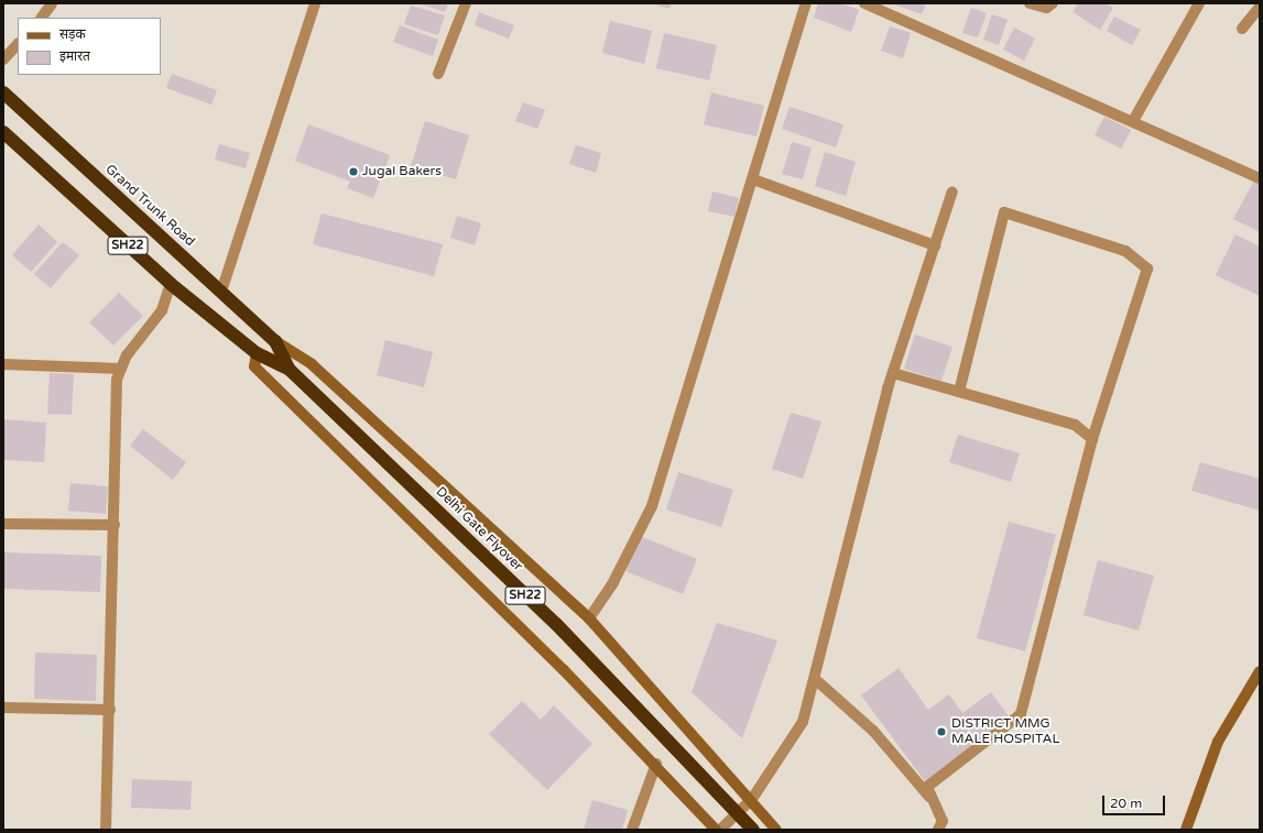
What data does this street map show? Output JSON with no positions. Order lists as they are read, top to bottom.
{
  "streets": {
    "highway": ["Grand Trunk Road", "SH22", "Delhi Gate Flyover"]
  },
  "crossings": [
    ["Grand Trunk Road", "Delhi Gate Flyover"],
    ["SH22", "Delhi Gate Flyover"]
  ],
  "places": ["Jugal Bakers", "DISTRICT MMG MALE HOSPITAL"],
  "legend": ["सड़क", "इमारत"],
  "scale_bar": "20 m"
}
